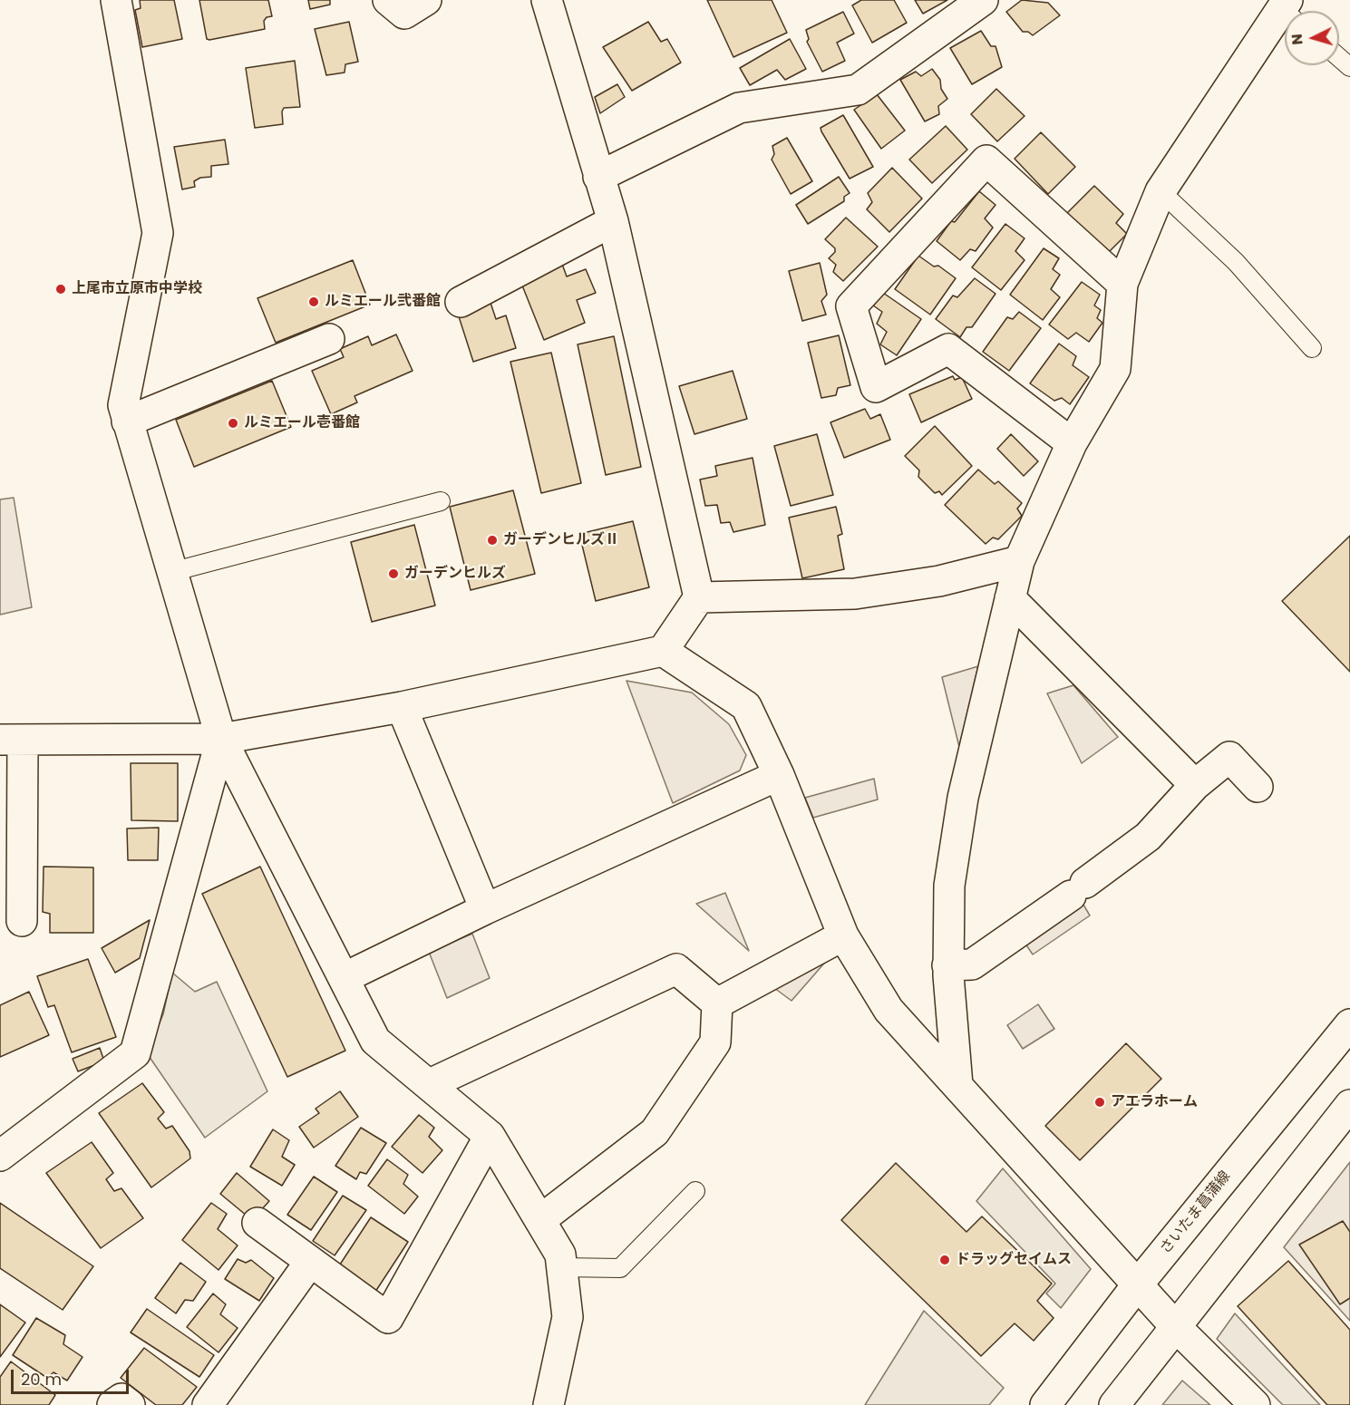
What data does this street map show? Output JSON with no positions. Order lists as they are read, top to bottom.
{
  "streets": {
    "street": ["さいたま菖蒲線"]
  },
  "places": [
    "上尾市立原市中学校",
    "ルミエール弐番館",
    "ルミエール壱番館",
    "ガーデンヒルズⅡ",
    "ガーデンヒルズ",
    "アエラホーム",
    "ドラッグセイムス"
  ],
  "scale_bar": "20 m",
  "north": "left"
}
